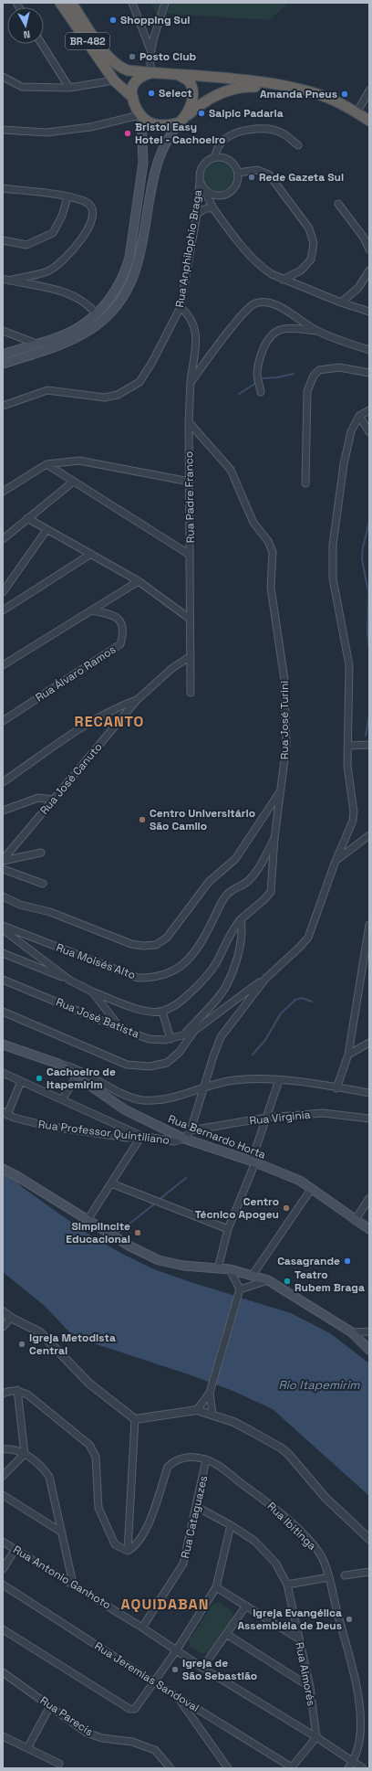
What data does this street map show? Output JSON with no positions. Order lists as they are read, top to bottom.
{
  "streets": {
    "highway": ["BR-482"],
    "main road": ["Rua Bernardo Horta"],
    "street": [
      "Rua Anphilophio Braga",
      "Rua Padre Franco",
      "Rua Álvaro Ramos",
      "Rua José Turini",
      "Rua José Canuto",
      "Rua Moisés Alto",
      "Rua José Batista",
      "Rua Virginia",
      "Rua Professor Quintiliano",
      "Rua Cataguazes",
      "Rua Ibitinga",
      "Rua Antonio Ganhoto",
      "Rua Aimorés",
      "Rua Jeremias Sandoval",
      "Rua Parecis"
    ]
  },
  "crossings": [
    ["Rua Anphilophio Braga", "Rua Padre Franco"],
    ["Rua Padre Franco", "Rua José Turini"],
    ["Rua Padre Franco", "Rua José Canuto"],
    ["Rua José Turini", "Rua Moisés Alto"],
    ["Rua Professor Quintiliano", "Rua Bernardo Horta"],
    ["Rua Cataguazes", "Rua Ibitinga"],
    ["Rua Cataguazes", "Rua Antonio Ganhoto"],
    ["Rua Cataguazes", "Rua Aimorés"]
  ],
  "districts": ["RECANTO", "AQUIDABAN"],
  "water": ["Rio Itapemirim"],
  "places": [
    "Shopping Sul",
    "Posto Club",
    "Select",
    "Amanda Pneus",
    "Salpic Padaria",
    "Bristol Easy Hotel - Cachoeiro",
    "Rede Gazeta Sul",
    "Centro Universitário São Camilo",
    "Cachoeiro de Itapemirim",
    "Centro Técnico Apogeu",
    "Simplincite Educacional",
    "Casagrande",
    "Teatro Rubem Braga",
    "Igreja Metodista Central",
    "Igreja Evangélica Assembléia de Deus",
    "Igreja de São Sebastião"
  ],
  "north": "bottom"
}
